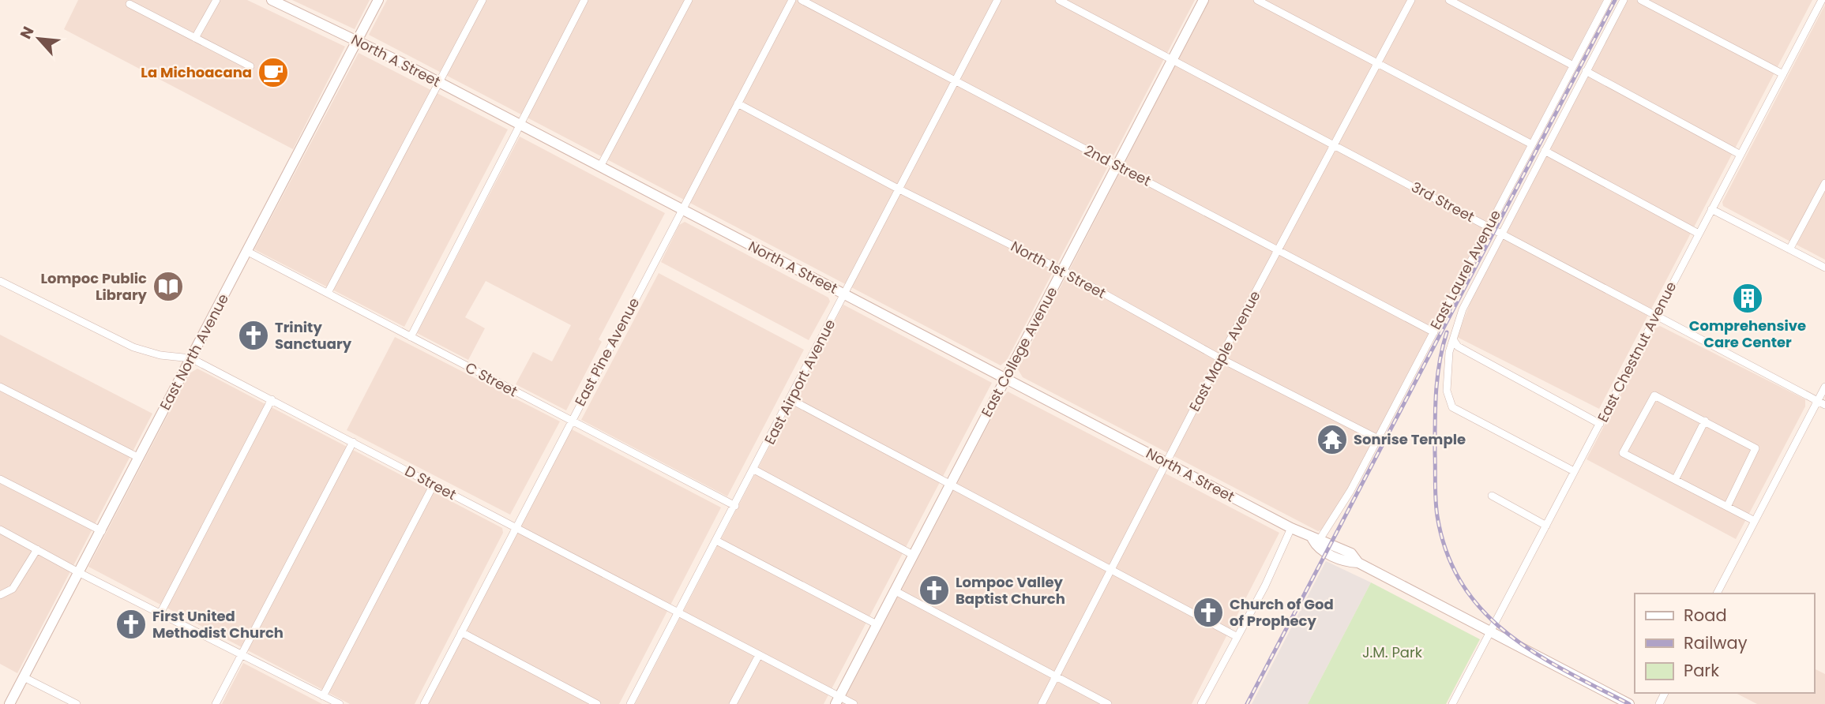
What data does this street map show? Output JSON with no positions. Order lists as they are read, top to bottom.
{
  "streets": {
    "street": [
      "North A Street",
      "2nd Street",
      "3rd Street",
      "North 1st Street",
      "East Laurel Avenue",
      "East Maple Avenue",
      "East North Avenue",
      "East Pine Avenue",
      "East College Avenue",
      "East Chestnut Avenue",
      "C Street",
      "East Airport Avenue",
      "D Street"
    ]
  },
  "crossings": [
    ["North A Street", "East Laurel Avenue"],
    ["North A Street", "East Maple Avenue"],
    ["North A Street", "East North Avenue"],
    ["North A Street", "East Pine Avenue"],
    ["North A Street", "East College Avenue"],
    ["North A Street", "East Chestnut Avenue"],
    ["North A Street", "East Airport Avenue"],
    ["2nd Street", "East Laurel Avenue"],
    ["2nd Street", "East Maple Avenue"],
    ["2nd Street", "East College Avenue"],
    ["2nd Street", "East Airport Avenue"],
    ["3rd Street", "East Laurel Avenue"],
    ["3rd Street", "East Maple Avenue"],
    ["3rd Street", "East College Avenue"],
    ["3rd Street", "East Chestnut Avenue"],
    ["North 1st Street", "East Laurel Avenue"],
    ["North 1st Street", "East Maple Avenue"],
    ["North 1st Street", "East Pine Avenue"],
    ["North 1st Street", "East College Avenue"],
    ["North 1st Street", "East Airport Avenue"],
    ["East Laurel Avenue", "East Chestnut Avenue"],
    ["East North Avenue", "C Street"],
    ["East North Avenue", "D Street"],
    ["East Pine Avenue", "C Street"],
    ["East Pine Avenue", "D Street"],
    ["East College Avenue", "D Street"],
    ["C Street", "East Airport Avenue"],
    ["East Airport Avenue", "D Street"]
  ],
  "parks": ["J.M. Park"],
  "places": {
    "cafe": ["La Michoacana"],
    "library": ["Lompoc Public Library"],
    "building": ["Comprehensive Care Center"],
    "church": [
      "Trinity Sanctuary",
      "Lompoc Valley Baptist Church",
      "Church of God of Prophecy",
      "First United Methodist Church"
    ],
    "temple": ["Sonrise Temple"]
  },
  "legend": ["Road", "Railway", "Park"],
  "north": "top left"
}
